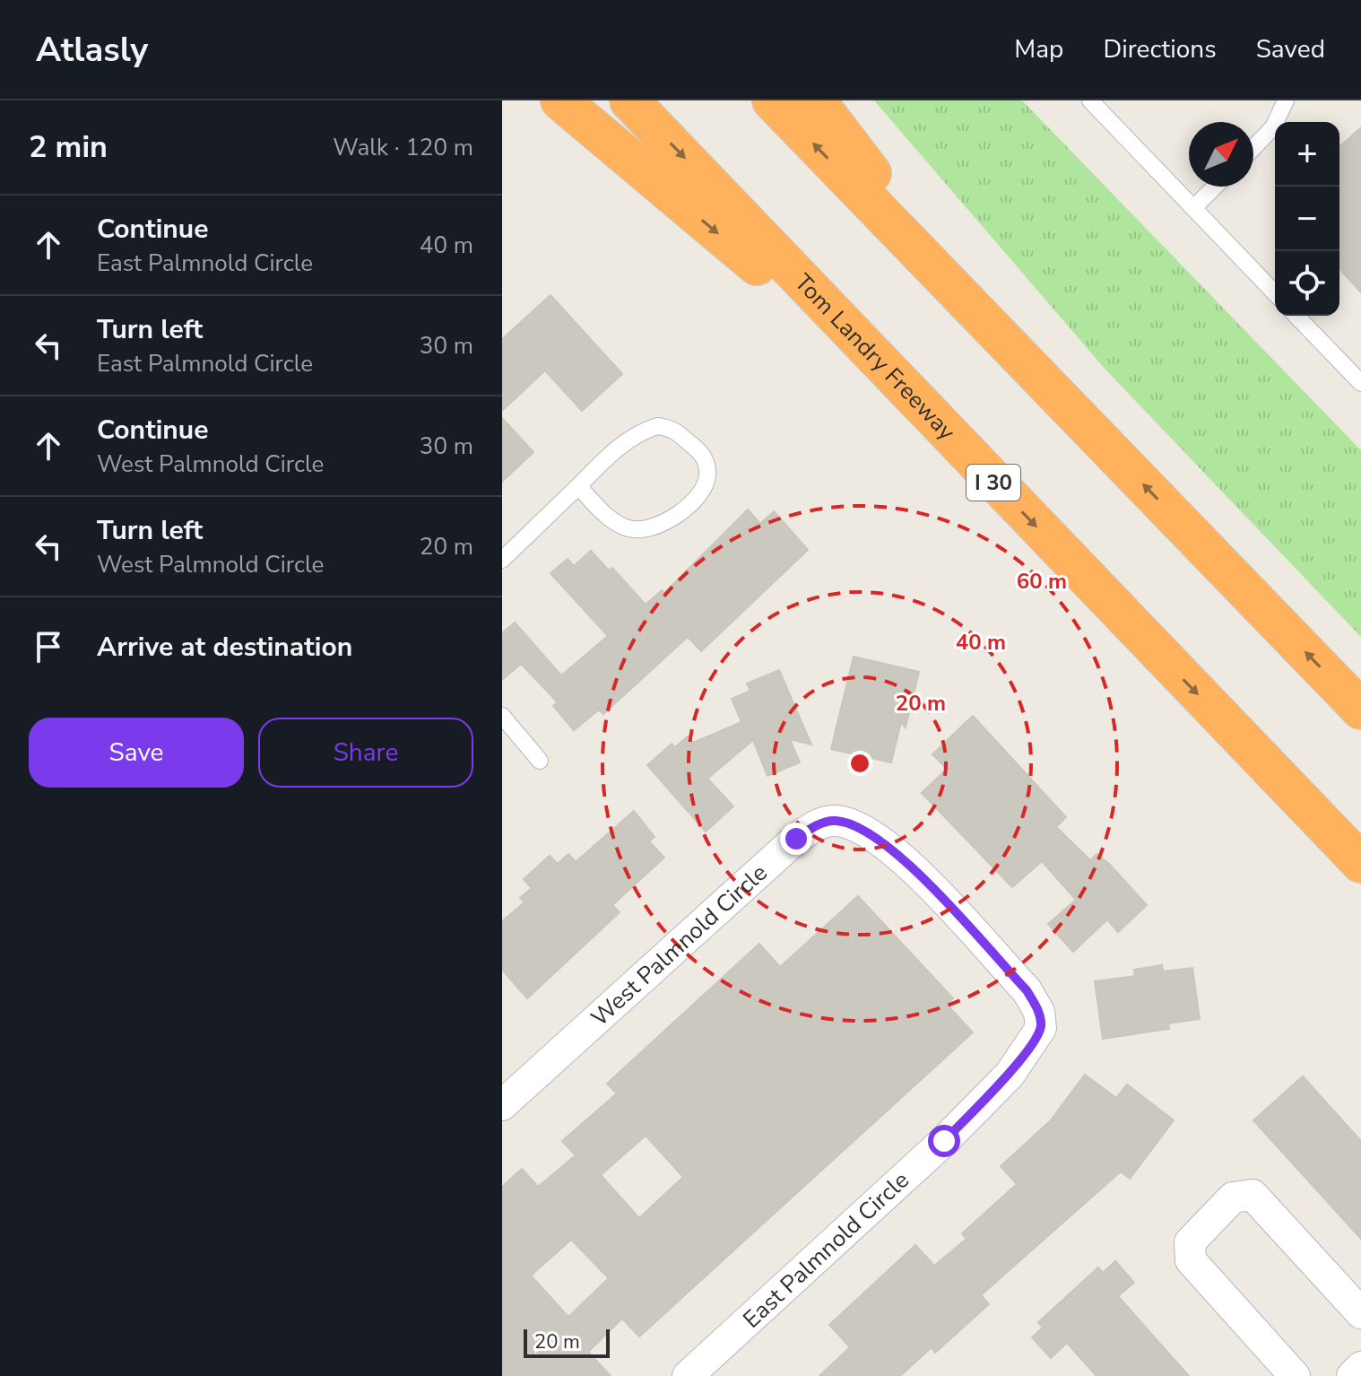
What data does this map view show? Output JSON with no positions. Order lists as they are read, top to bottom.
{
  "streets": {
    "highway": ["Tom Landry Freeway", "I 30"],
    "street": ["West Palmnold Circle", "East Palmnold Circle"]
  },
  "crossings": [
    ["West Palmnold Circle", "East Palmnold Circle"]
  ],
  "scale_bar": "20 m",
  "north": "top right",
  "page": {
    "header": "Atlasly",
    "nav": ["Map", "Directions", "Saved"],
    "heading": ["2 min", "Walk · 120 m"],
    "map_buttons": ["+", "−"],
    "list": [
      ["Continue", "East Palmnold Circle", "40 m"],
      ["Turn left", "East Palmnold Circle", "30 m"],
      ["Continue", "West Palmnold Circle", "30 m"],
      ["Turn left", "West Palmnold Circle", "20 m"],
      "Arrive at destination"
    ],
    "buttons": ["Save", "Share"],
    "scale": "20 m"
  },
  "rings": ["60 m", "40 m", "20 m"]
}
